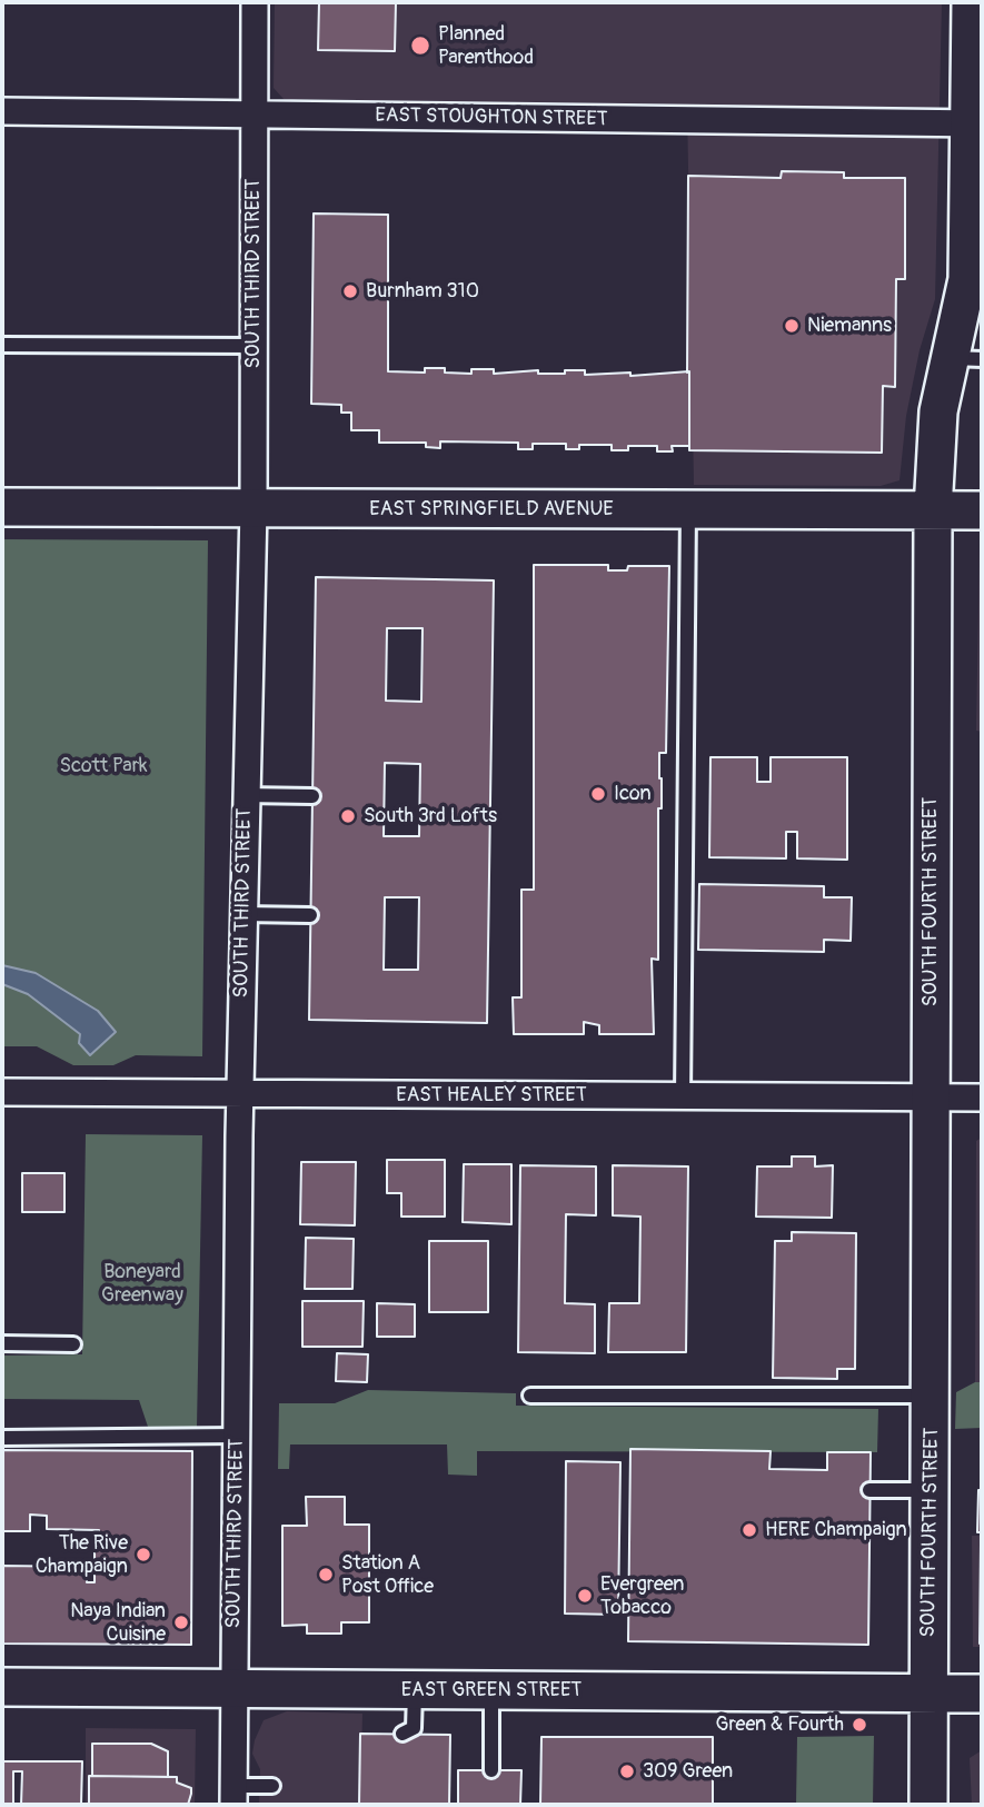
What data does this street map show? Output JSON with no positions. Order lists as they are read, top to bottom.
{
  "streets": {
    "street": [
      "EAST STOUGHTON STREET",
      "SOUTH THIRD STREET",
      "EAST SPRINGFIELD AVENUE",
      "SOUTH FOURTH STREET",
      "EAST HEALEY STREET",
      "EAST GREEN STREET"
    ]
  },
  "crossings": [
    ["EAST STOUGHTON STREET", "SOUTH THIRD STREET"],
    ["EAST STOUGHTON STREET", "SOUTH FOURTH STREET"],
    ["SOUTH THIRD STREET", "EAST SPRINGFIELD AVENUE"],
    ["SOUTH THIRD STREET", "EAST HEALEY STREET"],
    ["SOUTH THIRD STREET", "EAST GREEN STREET"],
    ["EAST SPRINGFIELD AVENUE", "SOUTH FOURTH STREET"],
    ["SOUTH FOURTH STREET", "EAST HEALEY STREET"],
    ["SOUTH FOURTH STREET", "EAST GREEN STREET"]
  ],
  "parks": ["Scott Park", "Boneyard Greenway"],
  "places": [
    "Planned Parenthood",
    "Burnham 310",
    "Niemanns",
    "Icon",
    "South 3rd Lofts",
    "HERE Champaign",
    "The Rive Champaign",
    "Station A Post Office",
    "Evergreen Tobacco",
    "Naya Indian Cuisine",
    "Green & Fourth",
    "309 Green"
  ]
}
